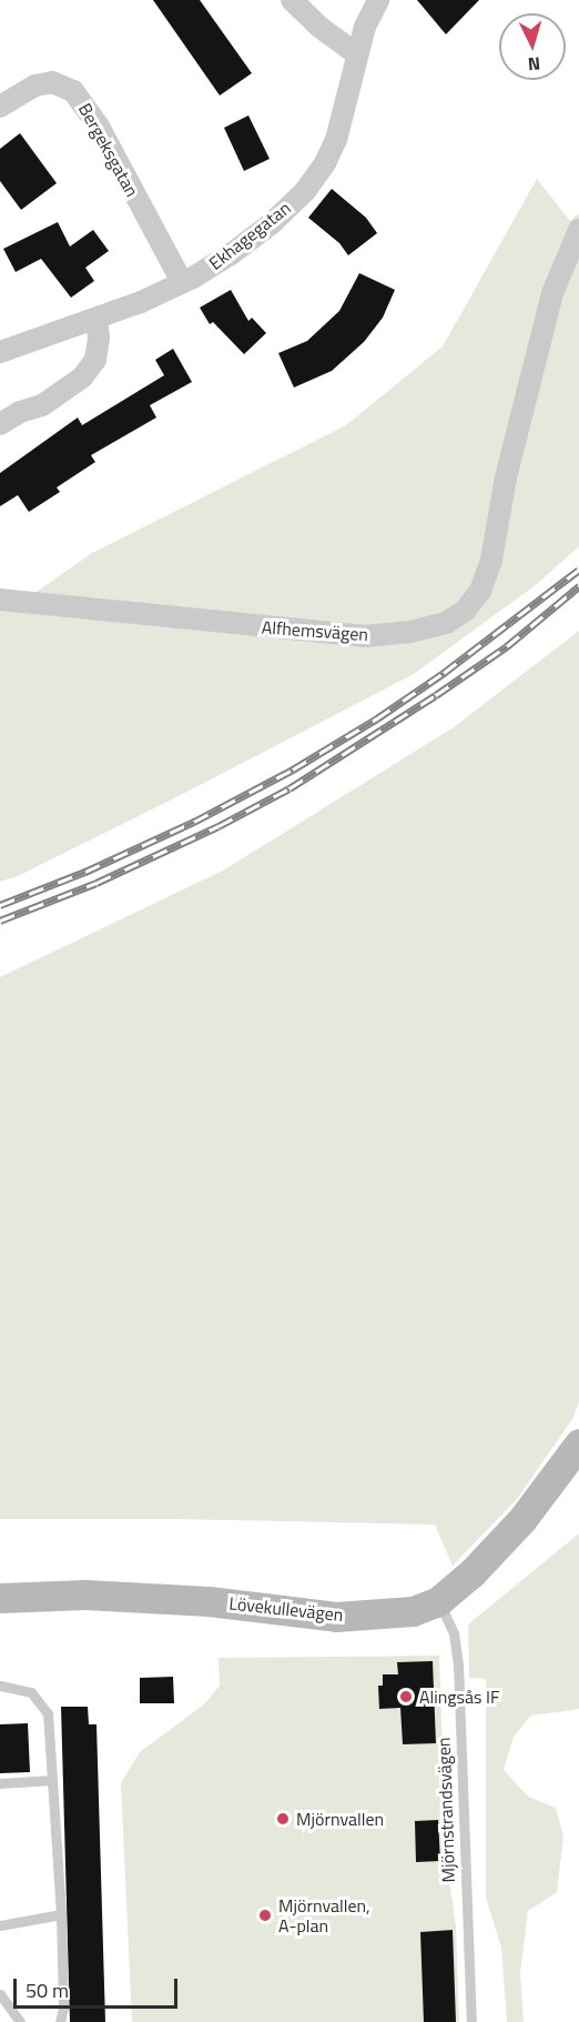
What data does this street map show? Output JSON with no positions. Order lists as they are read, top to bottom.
{
  "streets": {
    "street": [
      "Bergeksgatan",
      "Ekhagegatan",
      "Alfhemsvägen",
      "Lövekullevägen"
    ],
    "lane": ["Mjörnstrandsvägen"]
  },
  "crossings": [
    ["Bergeksgatan", "Ekhagegatan"],
    ["Lövekullevägen", "Mjörnstrandsvägen"]
  ],
  "places": ["Alingsås IF", "Mjörnvallen", "Mjörnvallen, A-plan"],
  "scale_bar": "50 m",
  "north": "bottom"
}
